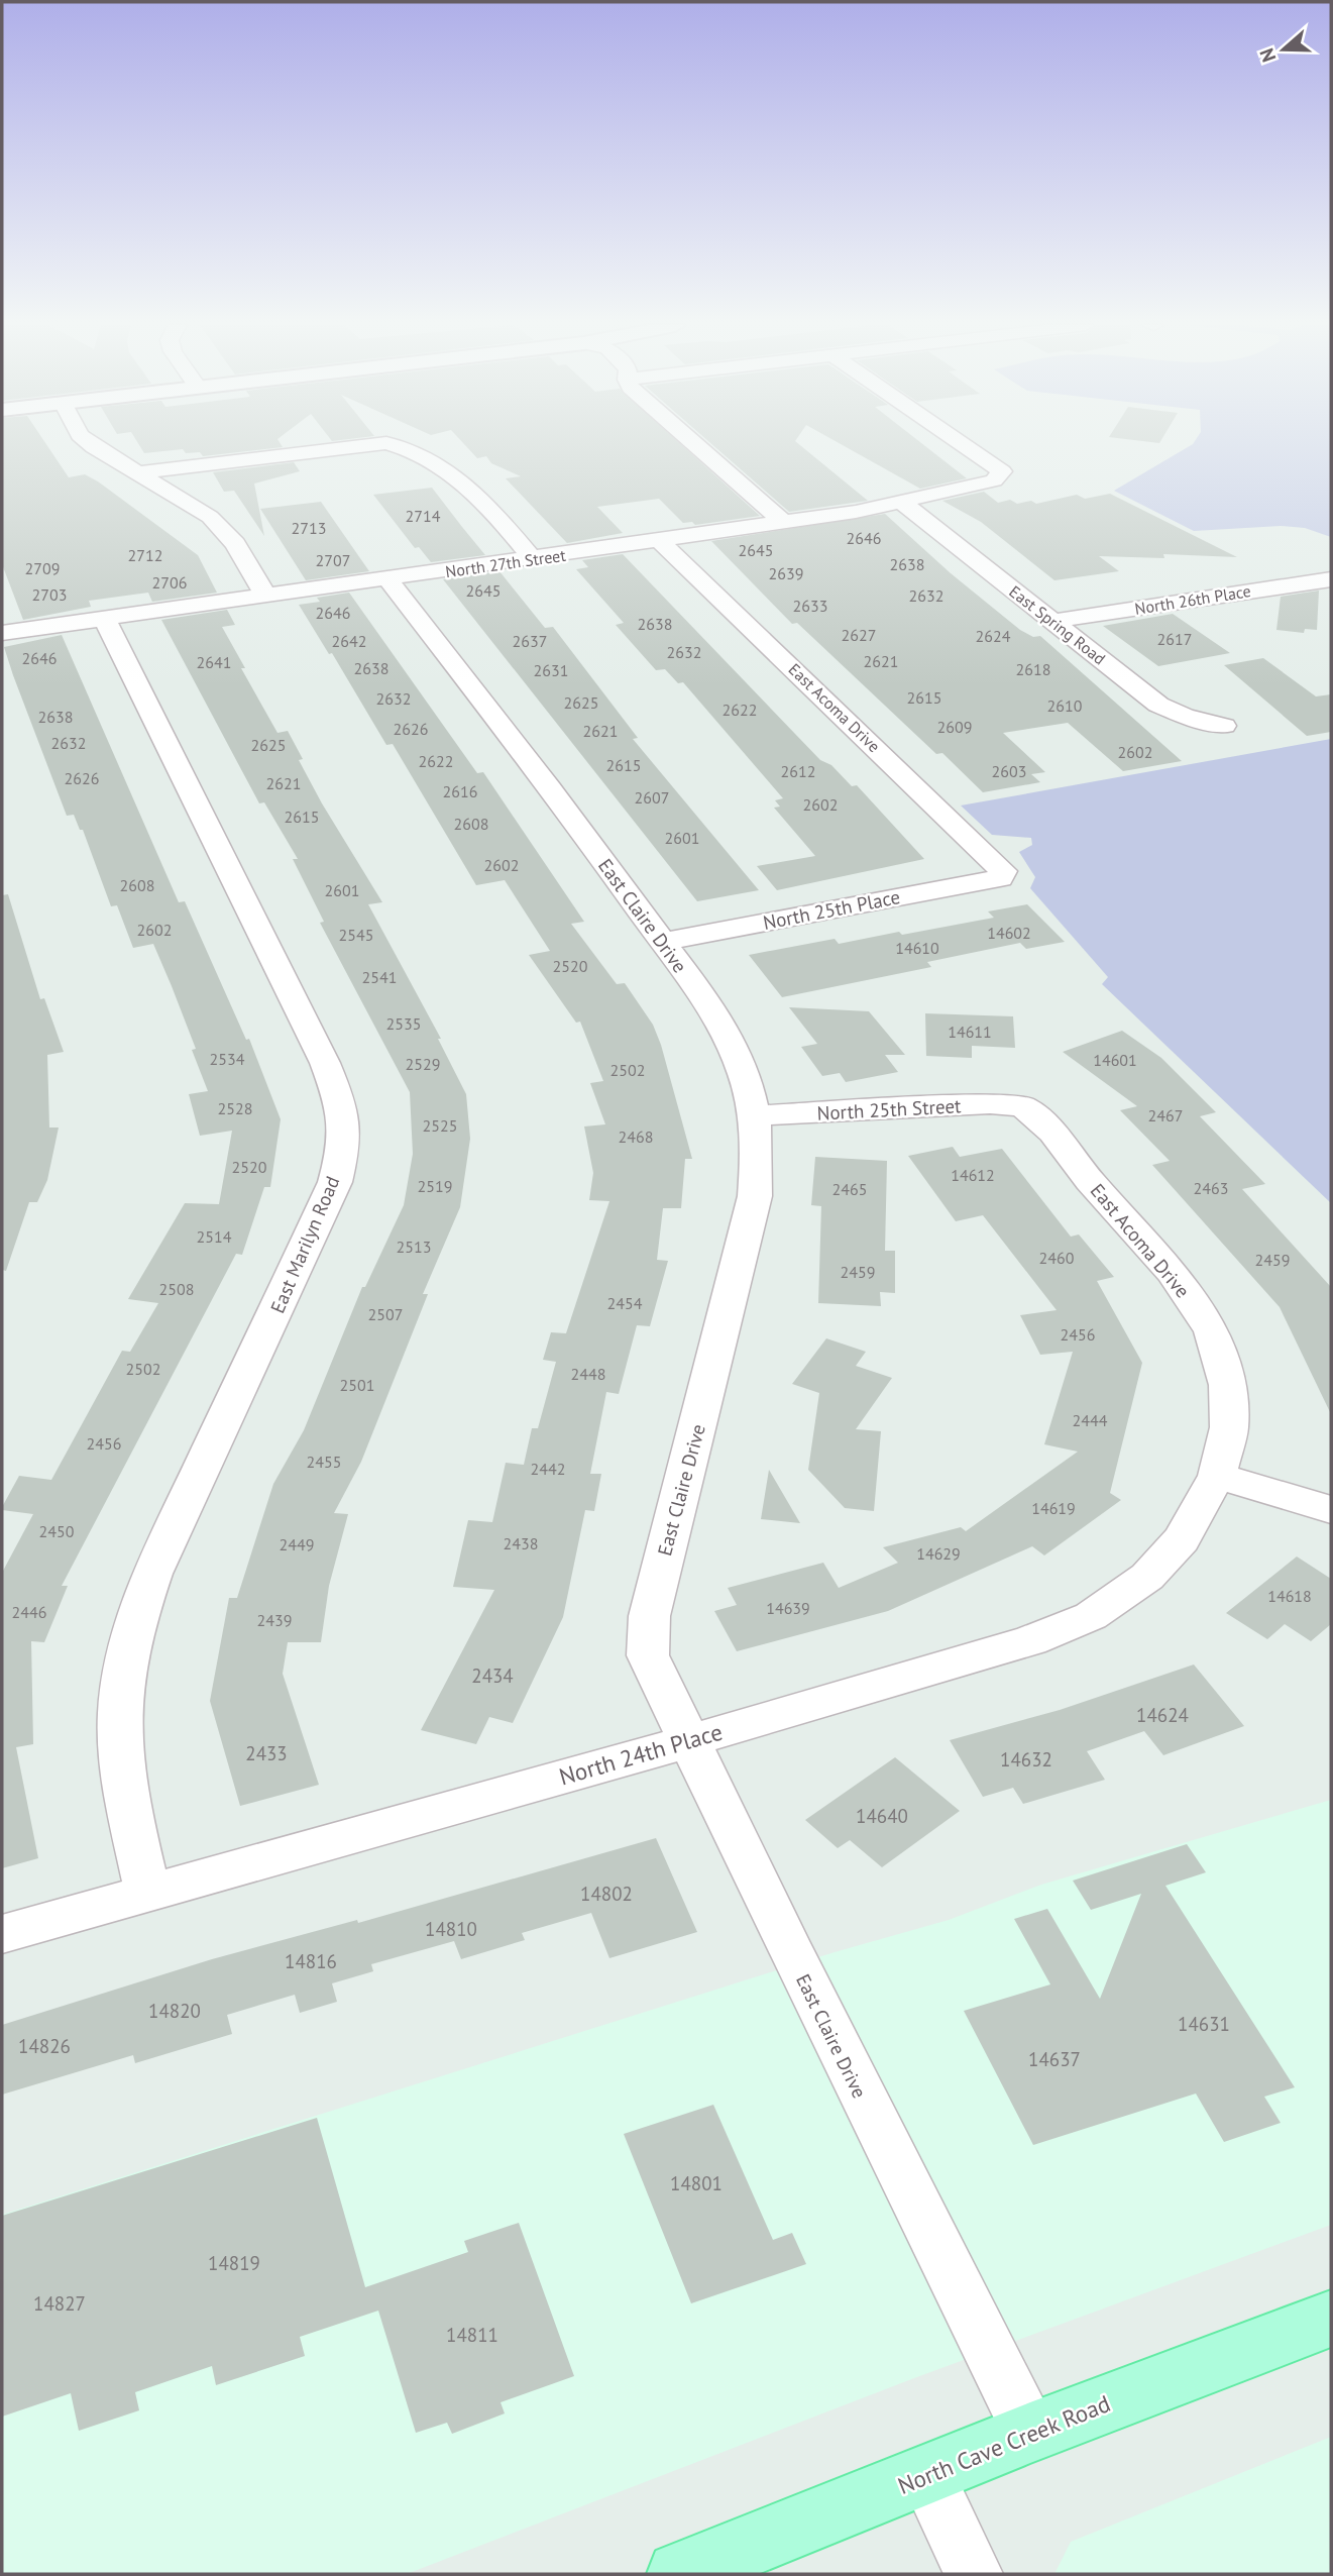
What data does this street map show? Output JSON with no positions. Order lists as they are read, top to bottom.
{
  "streets": {
    "main road": ["North Cave Creek Road"],
    "street": [
      "North 27th Street",
      "North 26th Place",
      "East Spring Road",
      "East Acoma Drive",
      "North 25th Place",
      "East Claire Drive",
      "North 25th Street",
      "East Marilyn Road",
      "North 24th Place"
    ]
  },
  "crossings": [
    ["North 27th Street", "East Spring Road"],
    ["North 27th Street", "East Acoma Drive"],
    ["North 27th Street", "East Claire Drive"],
    ["North 27th Street", "East Marilyn Road"],
    ["North 26th Place", "East Spring Road"],
    ["East Acoma Drive", "North 25th Place"],
    ["East Acoma Drive", "North 25th Street"],
    ["East Acoma Drive", "North 24th Place"],
    ["North 25th Place", "East Claire Drive"],
    ["East Claire Drive", "North 25th Street"],
    ["East Claire Drive", "North 24th Place"],
    ["East Claire Drive", "North Cave Creek Road"],
    ["East Marilyn Road", "North 24th Place"]
  ],
  "house_numbers": [
    "2714",
    "2713",
    "2646",
    "2645",
    "2712",
    "2707",
    "2638",
    "2709",
    "2639",
    "2706",
    "2645",
    "2703",
    "2632",
    "2633",
    "2646",
    "2638",
    "2627",
    "2624",
    "2617",
    "2642",
    "2637",
    "2632",
    "2646",
    "2621",
    "2641",
    "2638",
    "2618",
    "2631",
    "2615",
    "2632",
    "2625",
    "2610",
    "2622",
    "2638",
    "2609",
    "2626",
    "2621",
    "2632",
    "2625",
    "2602",
    "2622",
    "2615",
    "2612",
    "2603",
    "2626",
    "2621",
    "2616",
    "2607",
    "2602",
    "2615",
    "2608",
    "2601",
    "2602",
    "2608",
    "2601",
    "2602",
    "14602",
    "2545",
    "14610",
    "2520",
    "2541",
    "2535",
    "14611",
    "2534",
    "14601",
    "2529",
    "2502",
    "2528",
    "2467",
    "2525",
    "2468",
    "2520",
    "14612",
    "2519",
    "2463",
    "2465",
    "2514",
    "2513",
    "2460",
    "2459",
    "2459",
    "2508",
    "2454",
    "2507",
    "2456",
    "2502",
    "2448",
    "2501",
    "2444",
    "2456",
    "2455",
    "2442",
    "14619",
    "2450",
    "2438",
    "2449",
    "14629",
    "14618",
    "14639",
    "2446",
    "2439",
    "2434",
    "14624",
    "2433",
    "14632",
    "14640",
    "14802",
    "14810",
    "14816",
    "14820",
    "14631",
    "14826",
    "14637",
    "14801",
    "14819",
    "14827",
    "14811"
  ],
  "north": "left"
}
